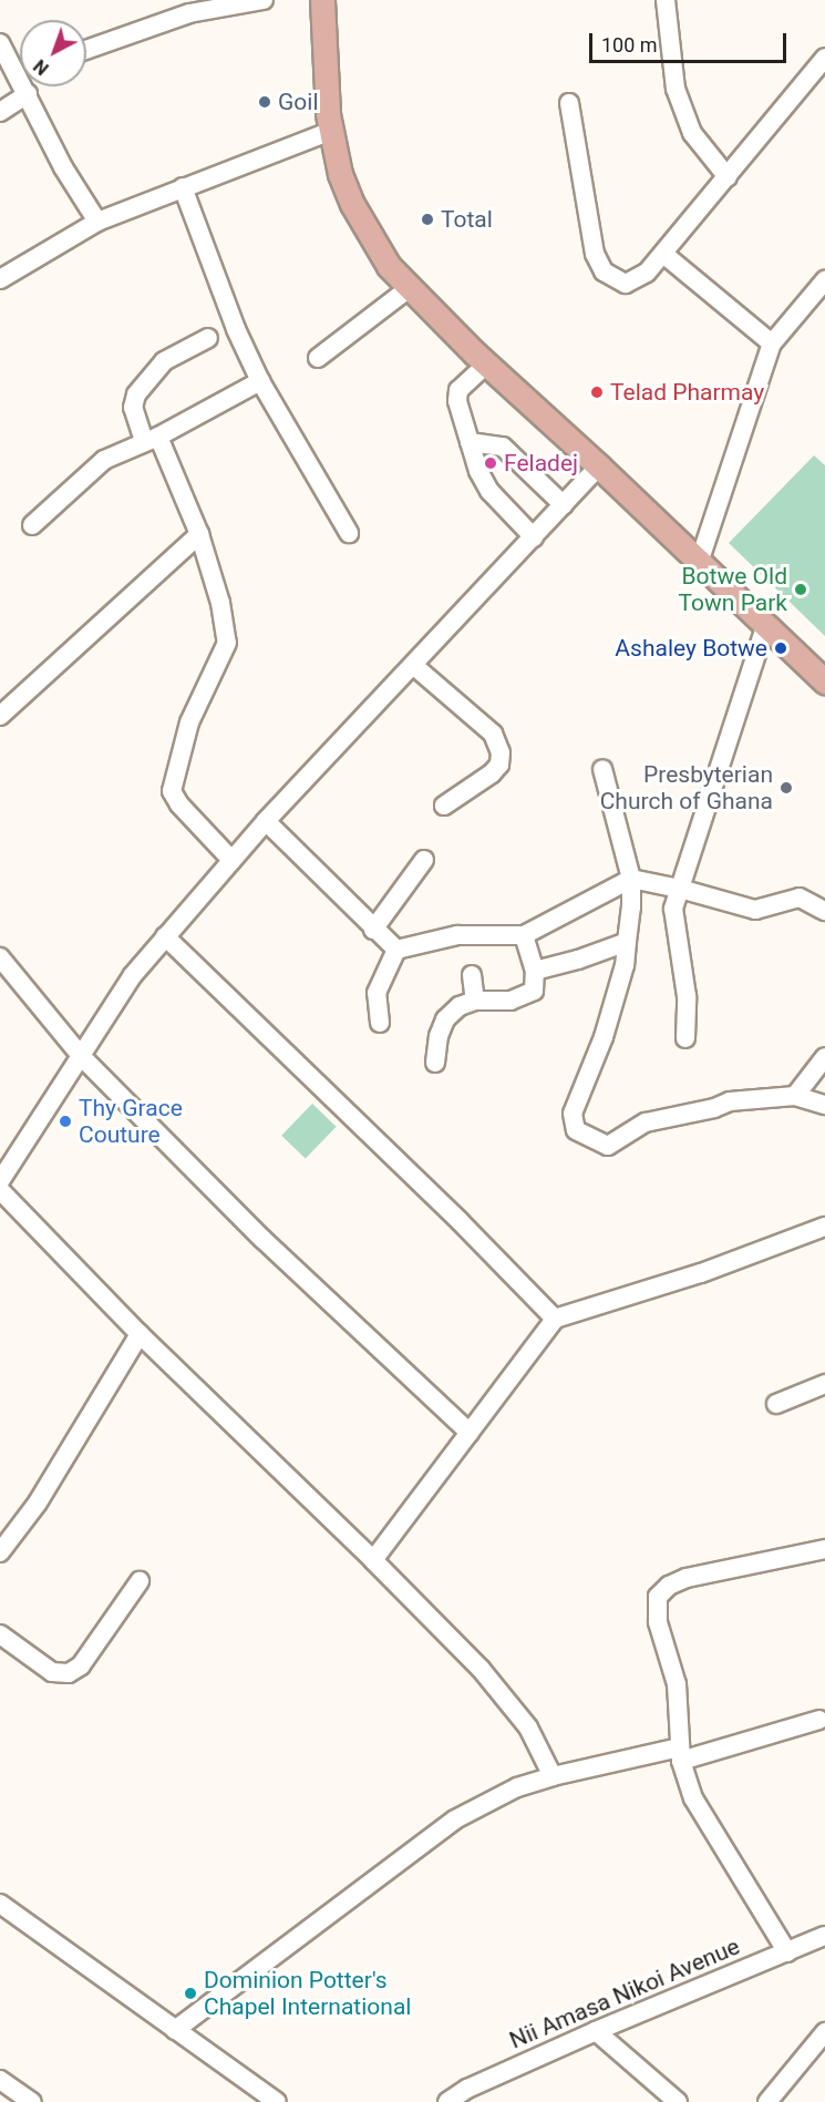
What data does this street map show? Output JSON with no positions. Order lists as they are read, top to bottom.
{
  "streets": {
    "street": ["Nii Amasa Nikoi Avenue"]
  },
  "places": [
    "Goil",
    "Total",
    "Telad Pharmay",
    "Feladej",
    "Botwe Old Town Park",
    "Ashaley Botwe",
    "Presbyterian Church of Ghana",
    "Thy Grace Couture",
    "Dominion Potter's Chapel International"
  ],
  "scale_bar": "100 m",
  "north": "bottom left"
}
